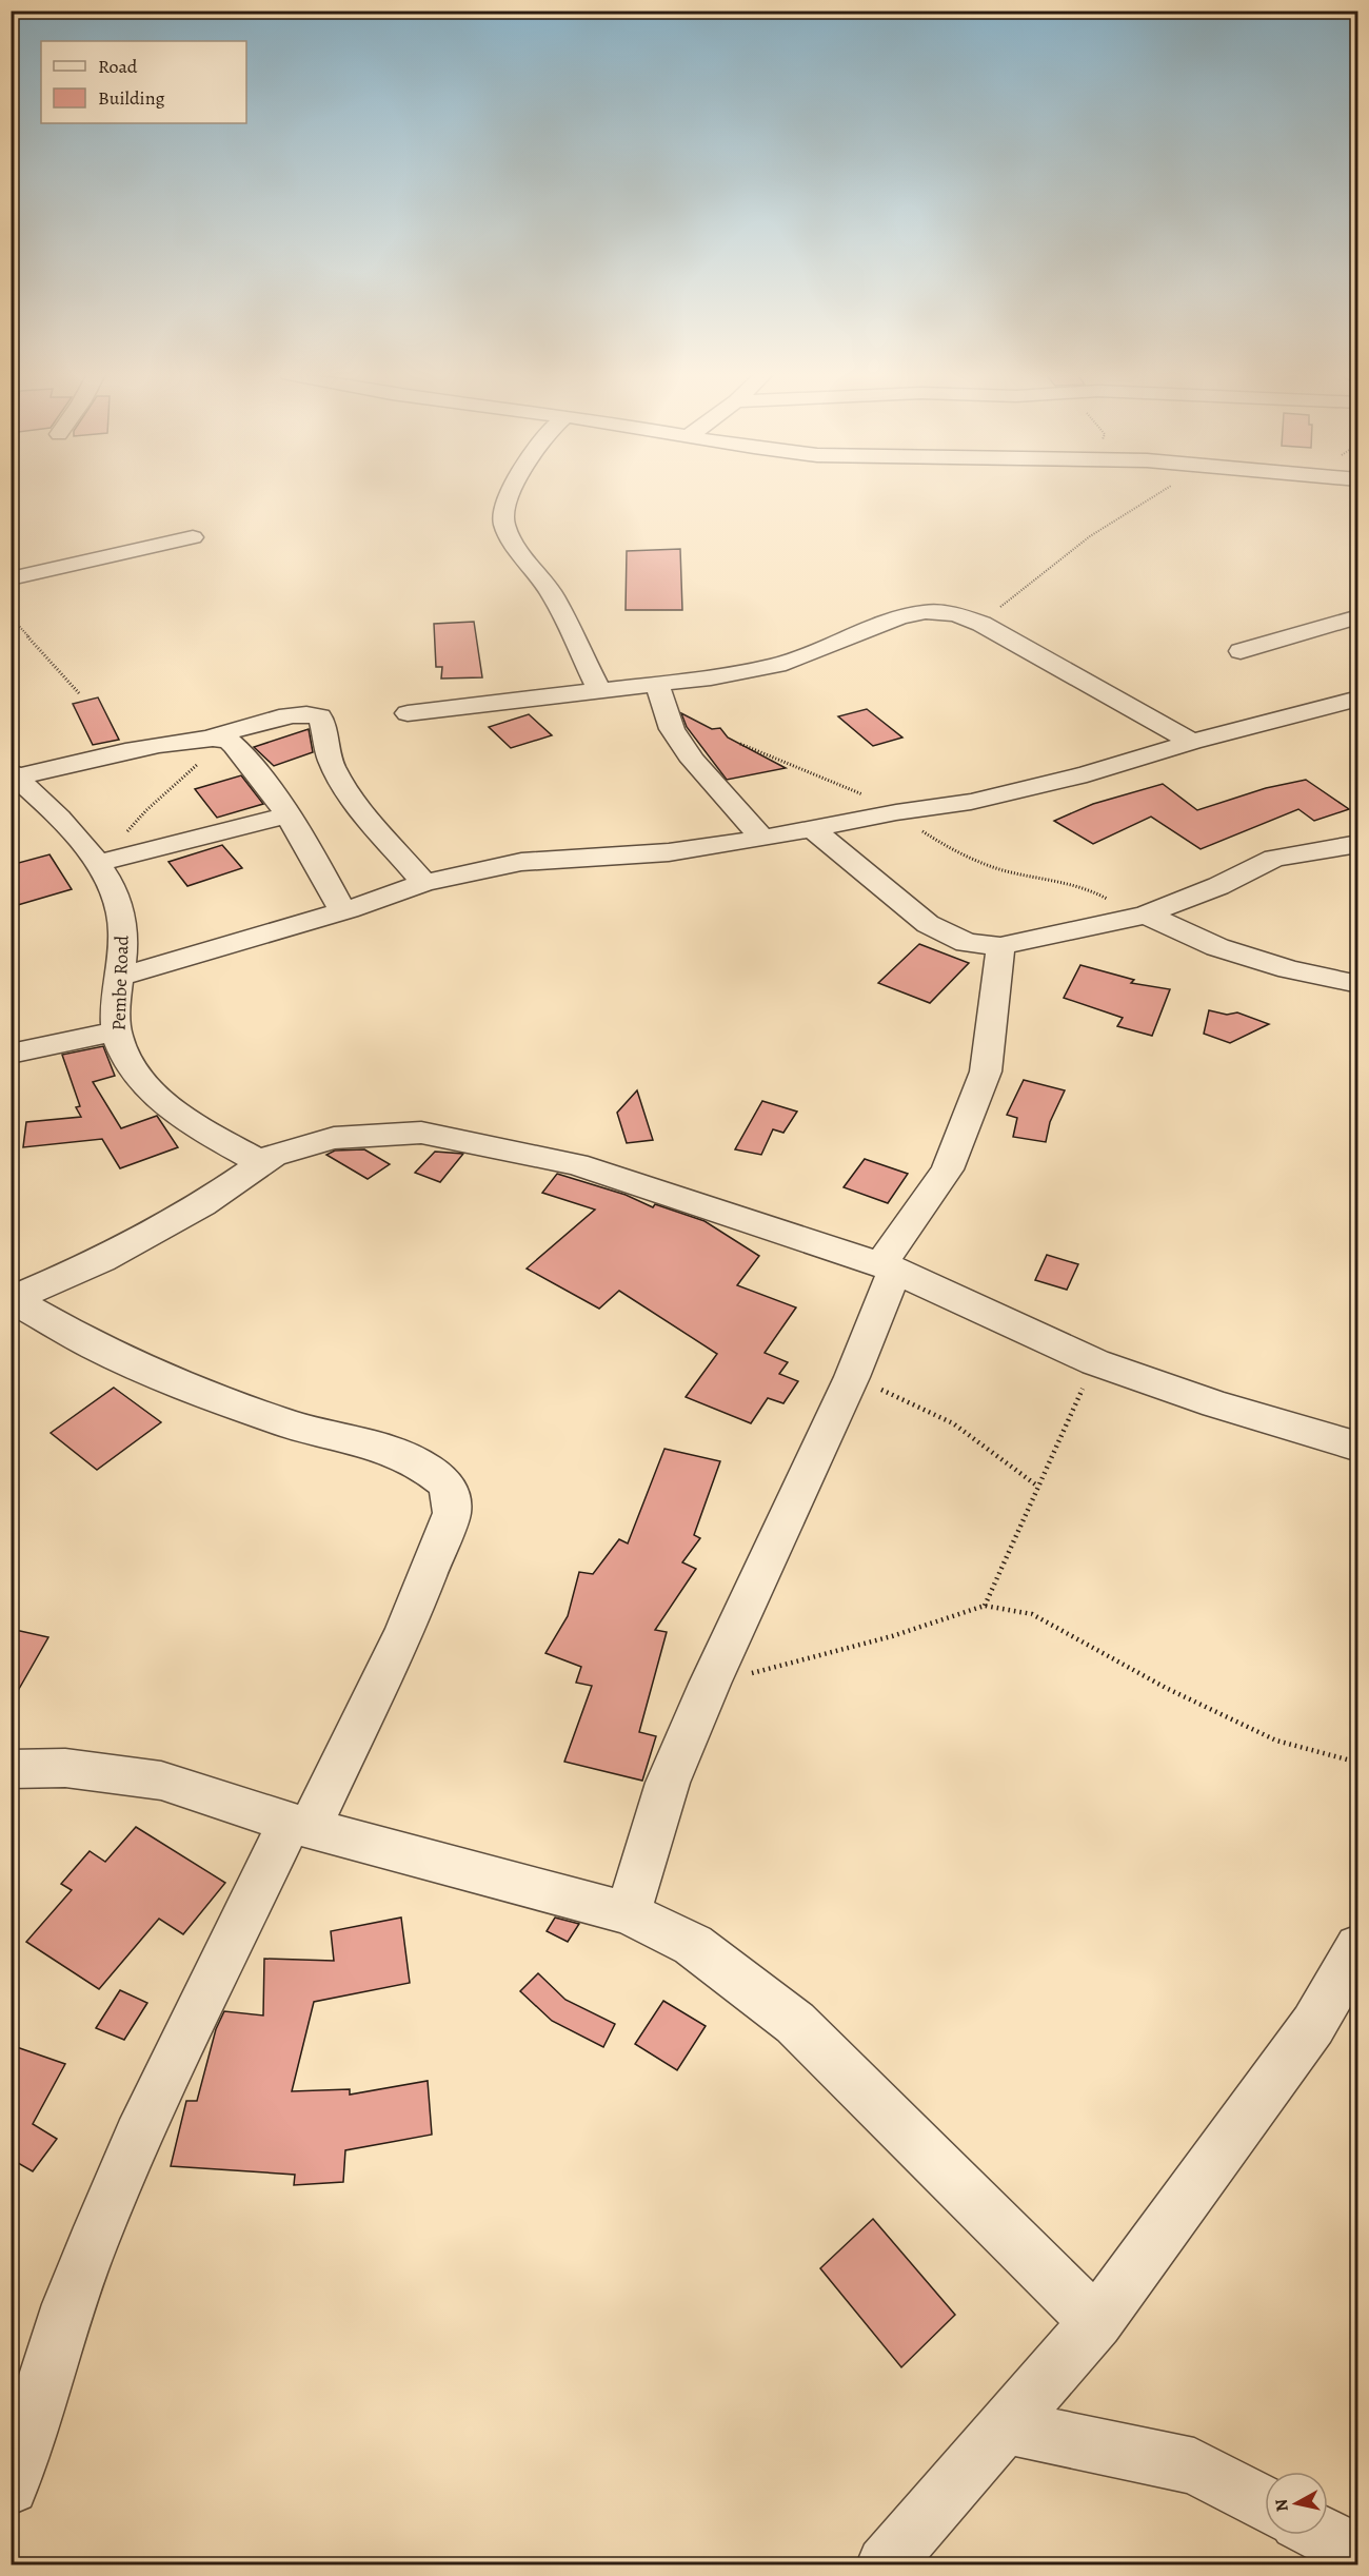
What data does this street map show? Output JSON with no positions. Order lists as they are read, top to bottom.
{
  "streets": {
    "street": ["Pembe Road"]
  },
  "legend": ["Road", "Building"],
  "north": "left"
}
